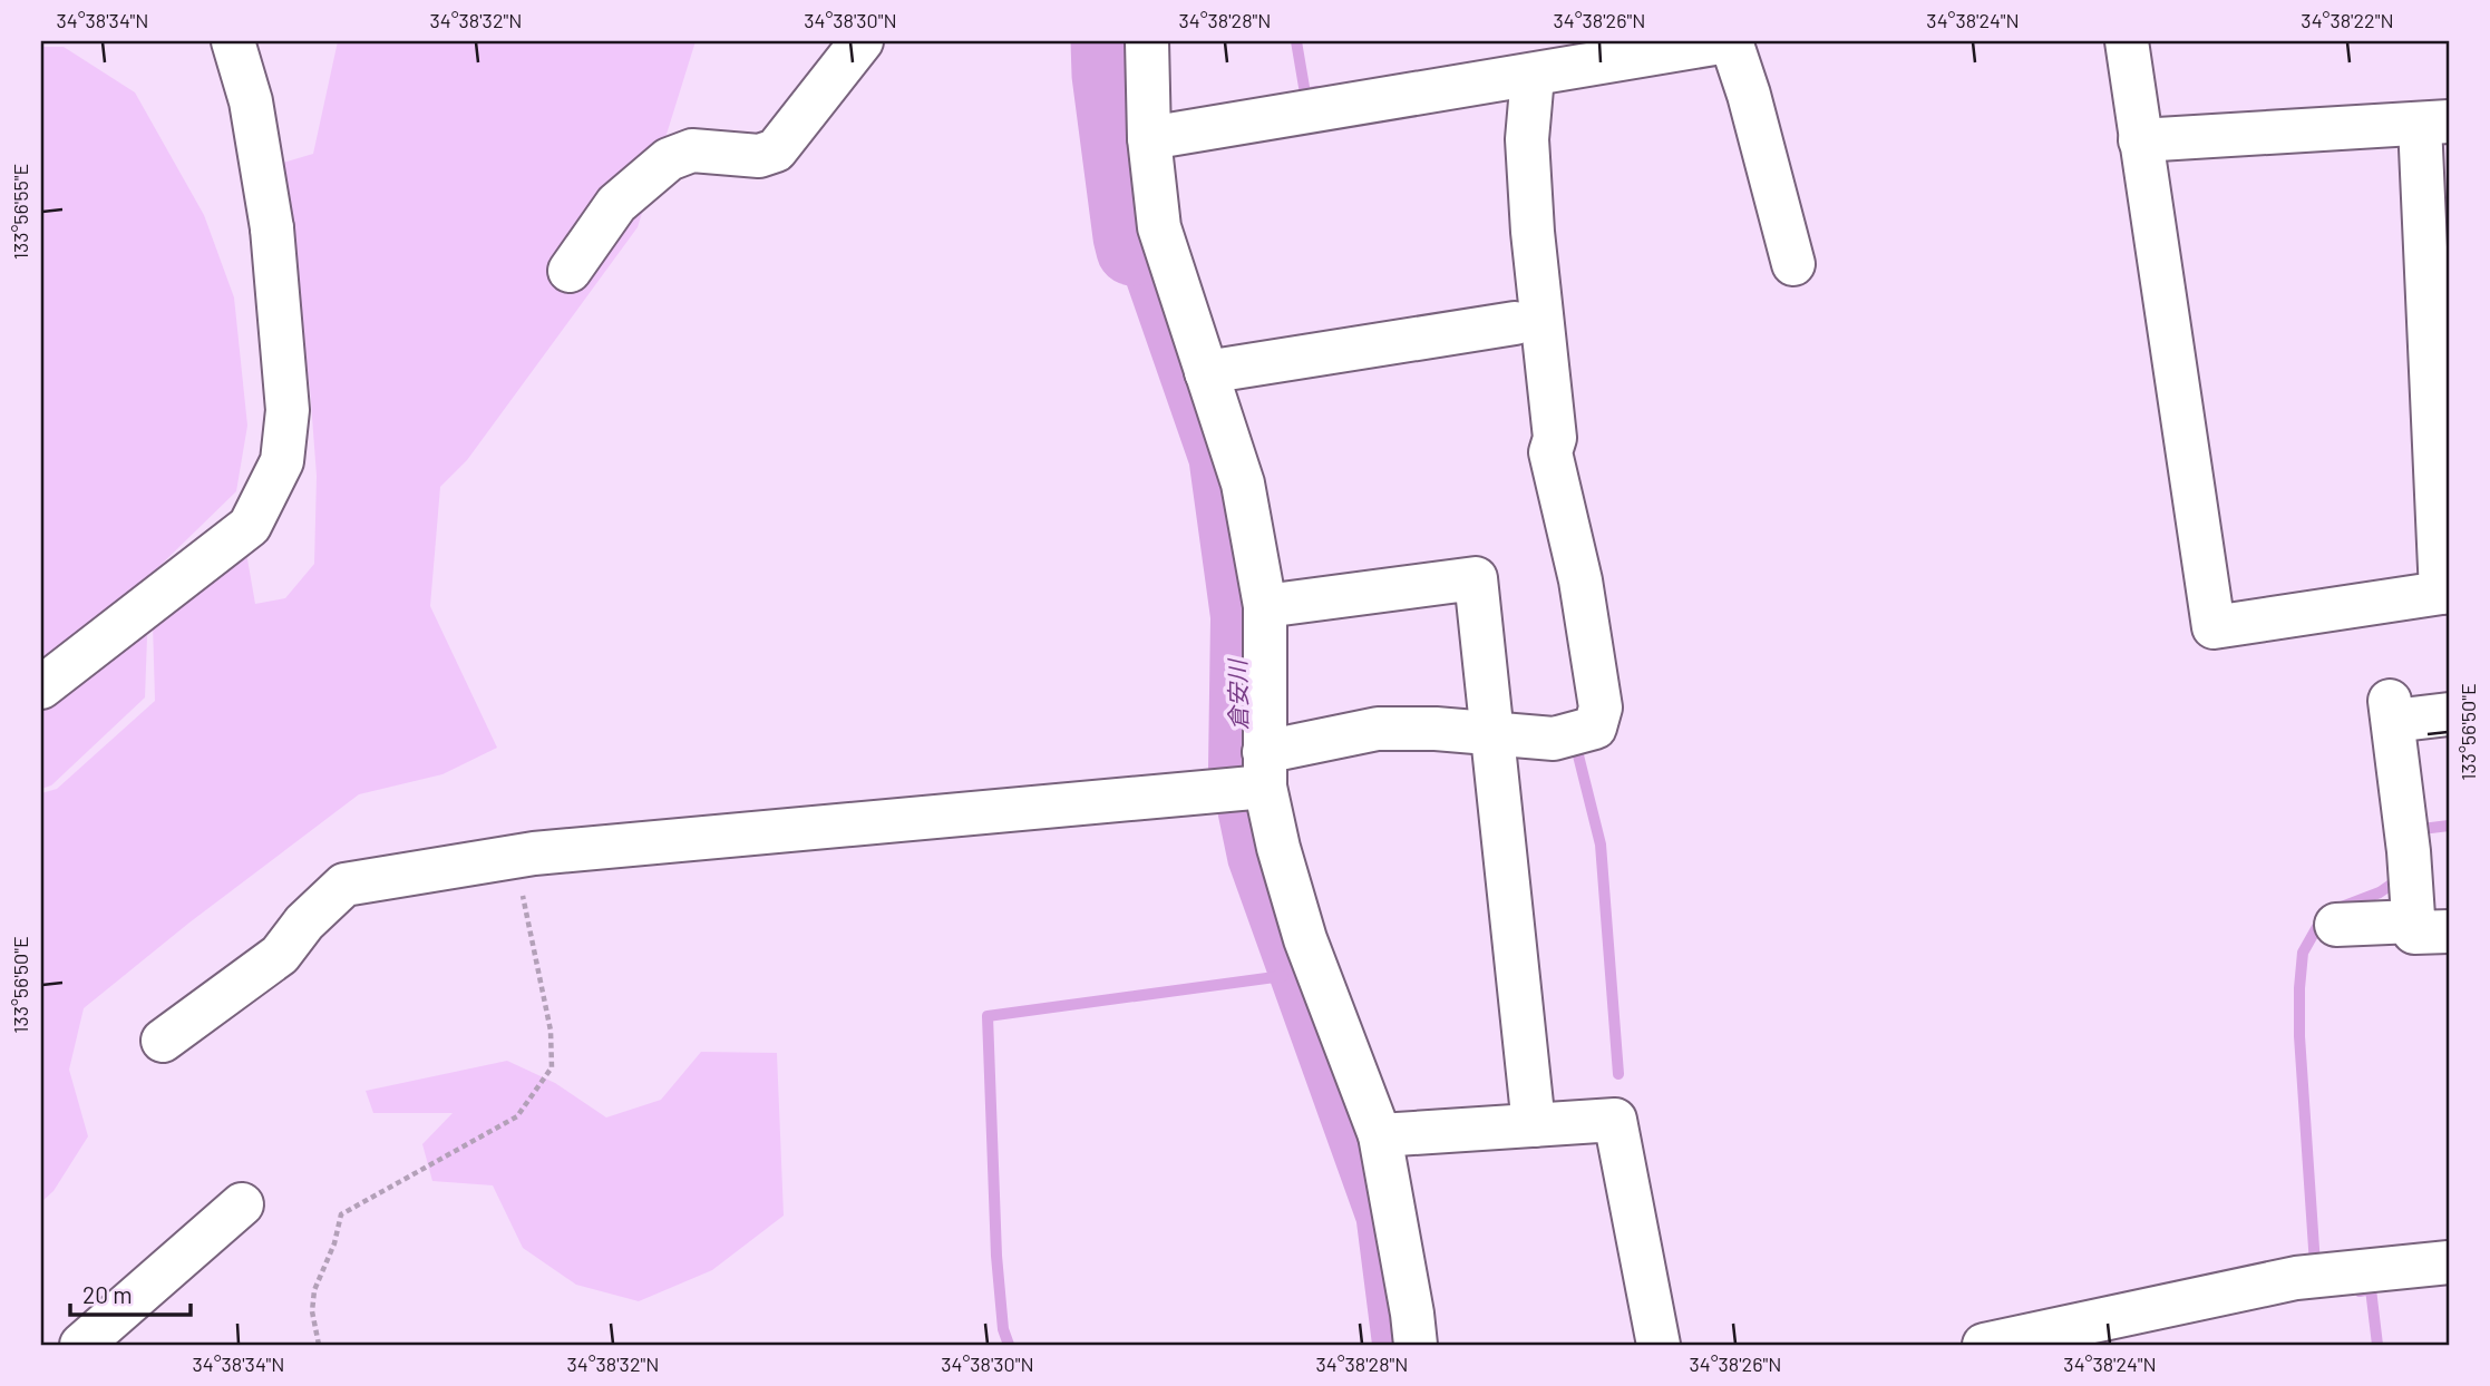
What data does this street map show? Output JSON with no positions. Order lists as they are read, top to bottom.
{
  "water": ["倉安川"],
  "scale_bar": "20 m",
  "coordinates": [
    "34°38'34\"N",
    "34°38'32\"N",
    "34°38'30\"N",
    "34°38'28\"N",
    "34°38'26\"N",
    "34°38'24\"N",
    "34°38'22\"N",
    "133°56'55\"E",
    "133°56'50\"E"
  ]
}
